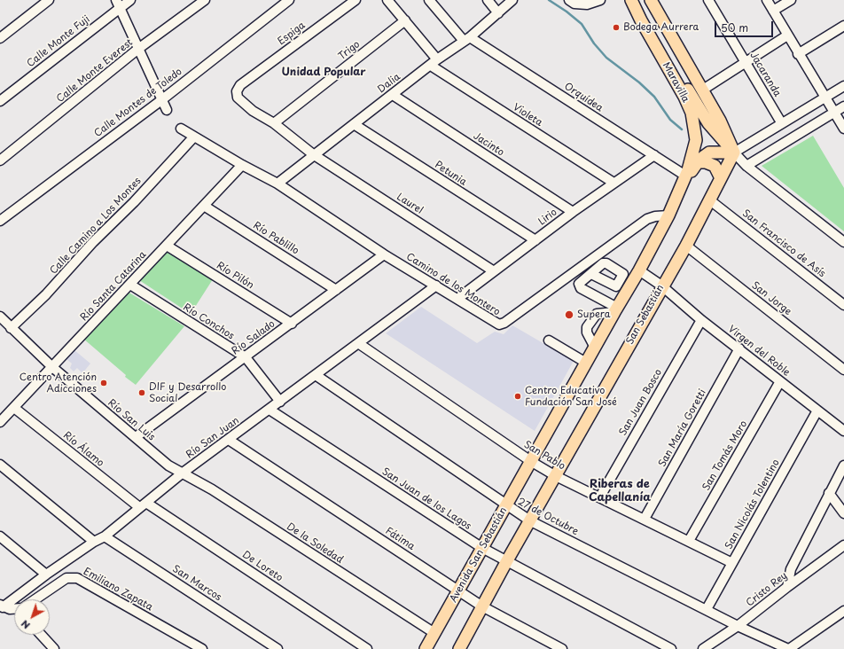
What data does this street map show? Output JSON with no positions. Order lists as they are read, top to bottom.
{
  "streets": {
    "main road": ["Maravilla", "San Sebastián", "Avenida San Sebastián"],
    "street": [
      "Espiga",
      "Calle Monte Fuji",
      "Trigo",
      "Calle Monte Everest",
      "Jacaranda",
      "Dalia",
      "Orquídea",
      "Calle Montes de Toledo",
      "Violeta",
      "Jacinto",
      "Petunia",
      "Laurel",
      "Lirio",
      "Calle Camino a Los Montes",
      "Río Pablillo",
      "San Francisco de Asís",
      "Río Pilón",
      "Camino de los Montero",
      "Río Santa Catarina",
      "San Jorge",
      "Río Conchos",
      "Río Salado",
      "Virgen del Roble",
      "San Juan Bosco",
      "Río San Luis",
      "San María Goretti",
      "Río San Juan",
      "Río Álamo",
      "San Pablo",
      "San Tomás Moro",
      "San Juan de los Lagos",
      "San Nicolás Tolentino",
      "27 de Octubre",
      "Fátima",
      "De la Soledad",
      "De Loreto",
      "San Marcos",
      "Emiliano Zapata",
      "Cristo Rey"
    ]
  },
  "crossings": [
    ["Espiga", "Laurel"],
    ["Trigo", "Violeta"],
    ["Trigo", "Laurel"],
    ["Maravilla", "Orquídea"],
    ["Maravilla", "San Sebastián"],
    ["Dalia", "Orquídea"],
    ["Dalia", "Violeta"],
    ["Dalia", "Jacinto"],
    ["Dalia", "Petunia"],
    ["Dalia", "Laurel"],
    ["Dalia", "Camino de los Montero"],
    ["Orquídea", "Lirio"],
    ["Violeta", "Lirio"],
    ["Jacinto", "Lirio"],
    ["Petunia", "Lirio"],
    ["Laurel", "Lirio"],
    ["Lirio", "Camino de los Montero"],
    ["Calle Camino a Los Montes", "Camino de los Montero"],
    ["Calle Camino a Los Montes", "Río San Luis"],
    ["Río Pablillo", "Río Santa Catarina"],
    ["Río Pablillo", "Río Salado"],
    ["San Francisco de Asís", "San Sebastián"],
    ["Río Pilón", "Río Santa Catarina"],
    ["Río Pilón", "Río Salado"],
    ["Camino de los Montero", "Río Santa Catarina"],
    ["Camino de los Montero", "Río Salado"],
    ["Camino de los Montero", "Río San Juan"],
    ["Río Santa Catarina", "Río Conchos"],
    ["Río Santa Catarina", "Río San Luis"],
    ["Río Santa Catarina", "Río Álamo"],
    ["San Jorge", "San Sebastián"],
    ["San Sebastián", "Virgen del Roble"],
    ["San Sebastián", "San Pablo"],
    ["Río Conchos", "Río Salado"],
    ["Río Conchos", "Río San Juan"],
    ["Río Salado", "Río San Luis"],
    ["Virgen del Roble", "San Juan Bosco"],
    ["Virgen del Roble", "San María Goretti"],
    ["Virgen del Roble", "San Tomás Moro"],
    ["Virgen del Roble", "San Nicolás Tolentino"],
    ["San Juan Bosco", "San Pablo"],
    ["Río San Luis", "Río San Juan"],
    ["Río San Luis", "De la Soledad"],
    ["San María Goretti", "San Pablo"],
    ["Río San Juan", "Río Álamo"],
    ["Río San Juan", "San Pablo"],
    ["Río San Juan", "San Juan de los Lagos"],
    ["Río San Juan", "27 de Octubre"],
    ["Río San Juan", "Fátima"],
    ["Río San Juan", "De la Soledad"],
    ["Río San Juan", "De Loreto"],
    ["Río San Juan", "San Marcos"],
    ["Río San Juan", "Emiliano Zapata"],
    ["Río Álamo", "De Loreto"],
    ["San Pablo", "San Tomás Moro"],
    ["San Pablo", "San Nicolás Tolentino"],
    ["San Pablo", "Avenida San Sebastián"],
    ["San Juan de los Lagos", "Avenida San Sebastián"],
    ["San Nicolás Tolentino", "27 de Octubre"],
    ["27 de Octubre", "Avenida San Sebastián"],
    ["27 de Octubre", "Cristo Rey"],
    ["Fátima", "Avenida San Sebastián"],
    ["De la Soledad", "Avenida San Sebastián"]
  ],
  "districts": ["Unidad Popular", "Riberas de Capellanía"],
  "places": [
    "Bodega Aurrera",
    "Supera",
    "Centro Atención Adicciones",
    "DIF y Desarrollo Social",
    "Centro Educativo Fundación San José"
  ],
  "scale_bar": "50 m",
  "north": "bottom left"
}
